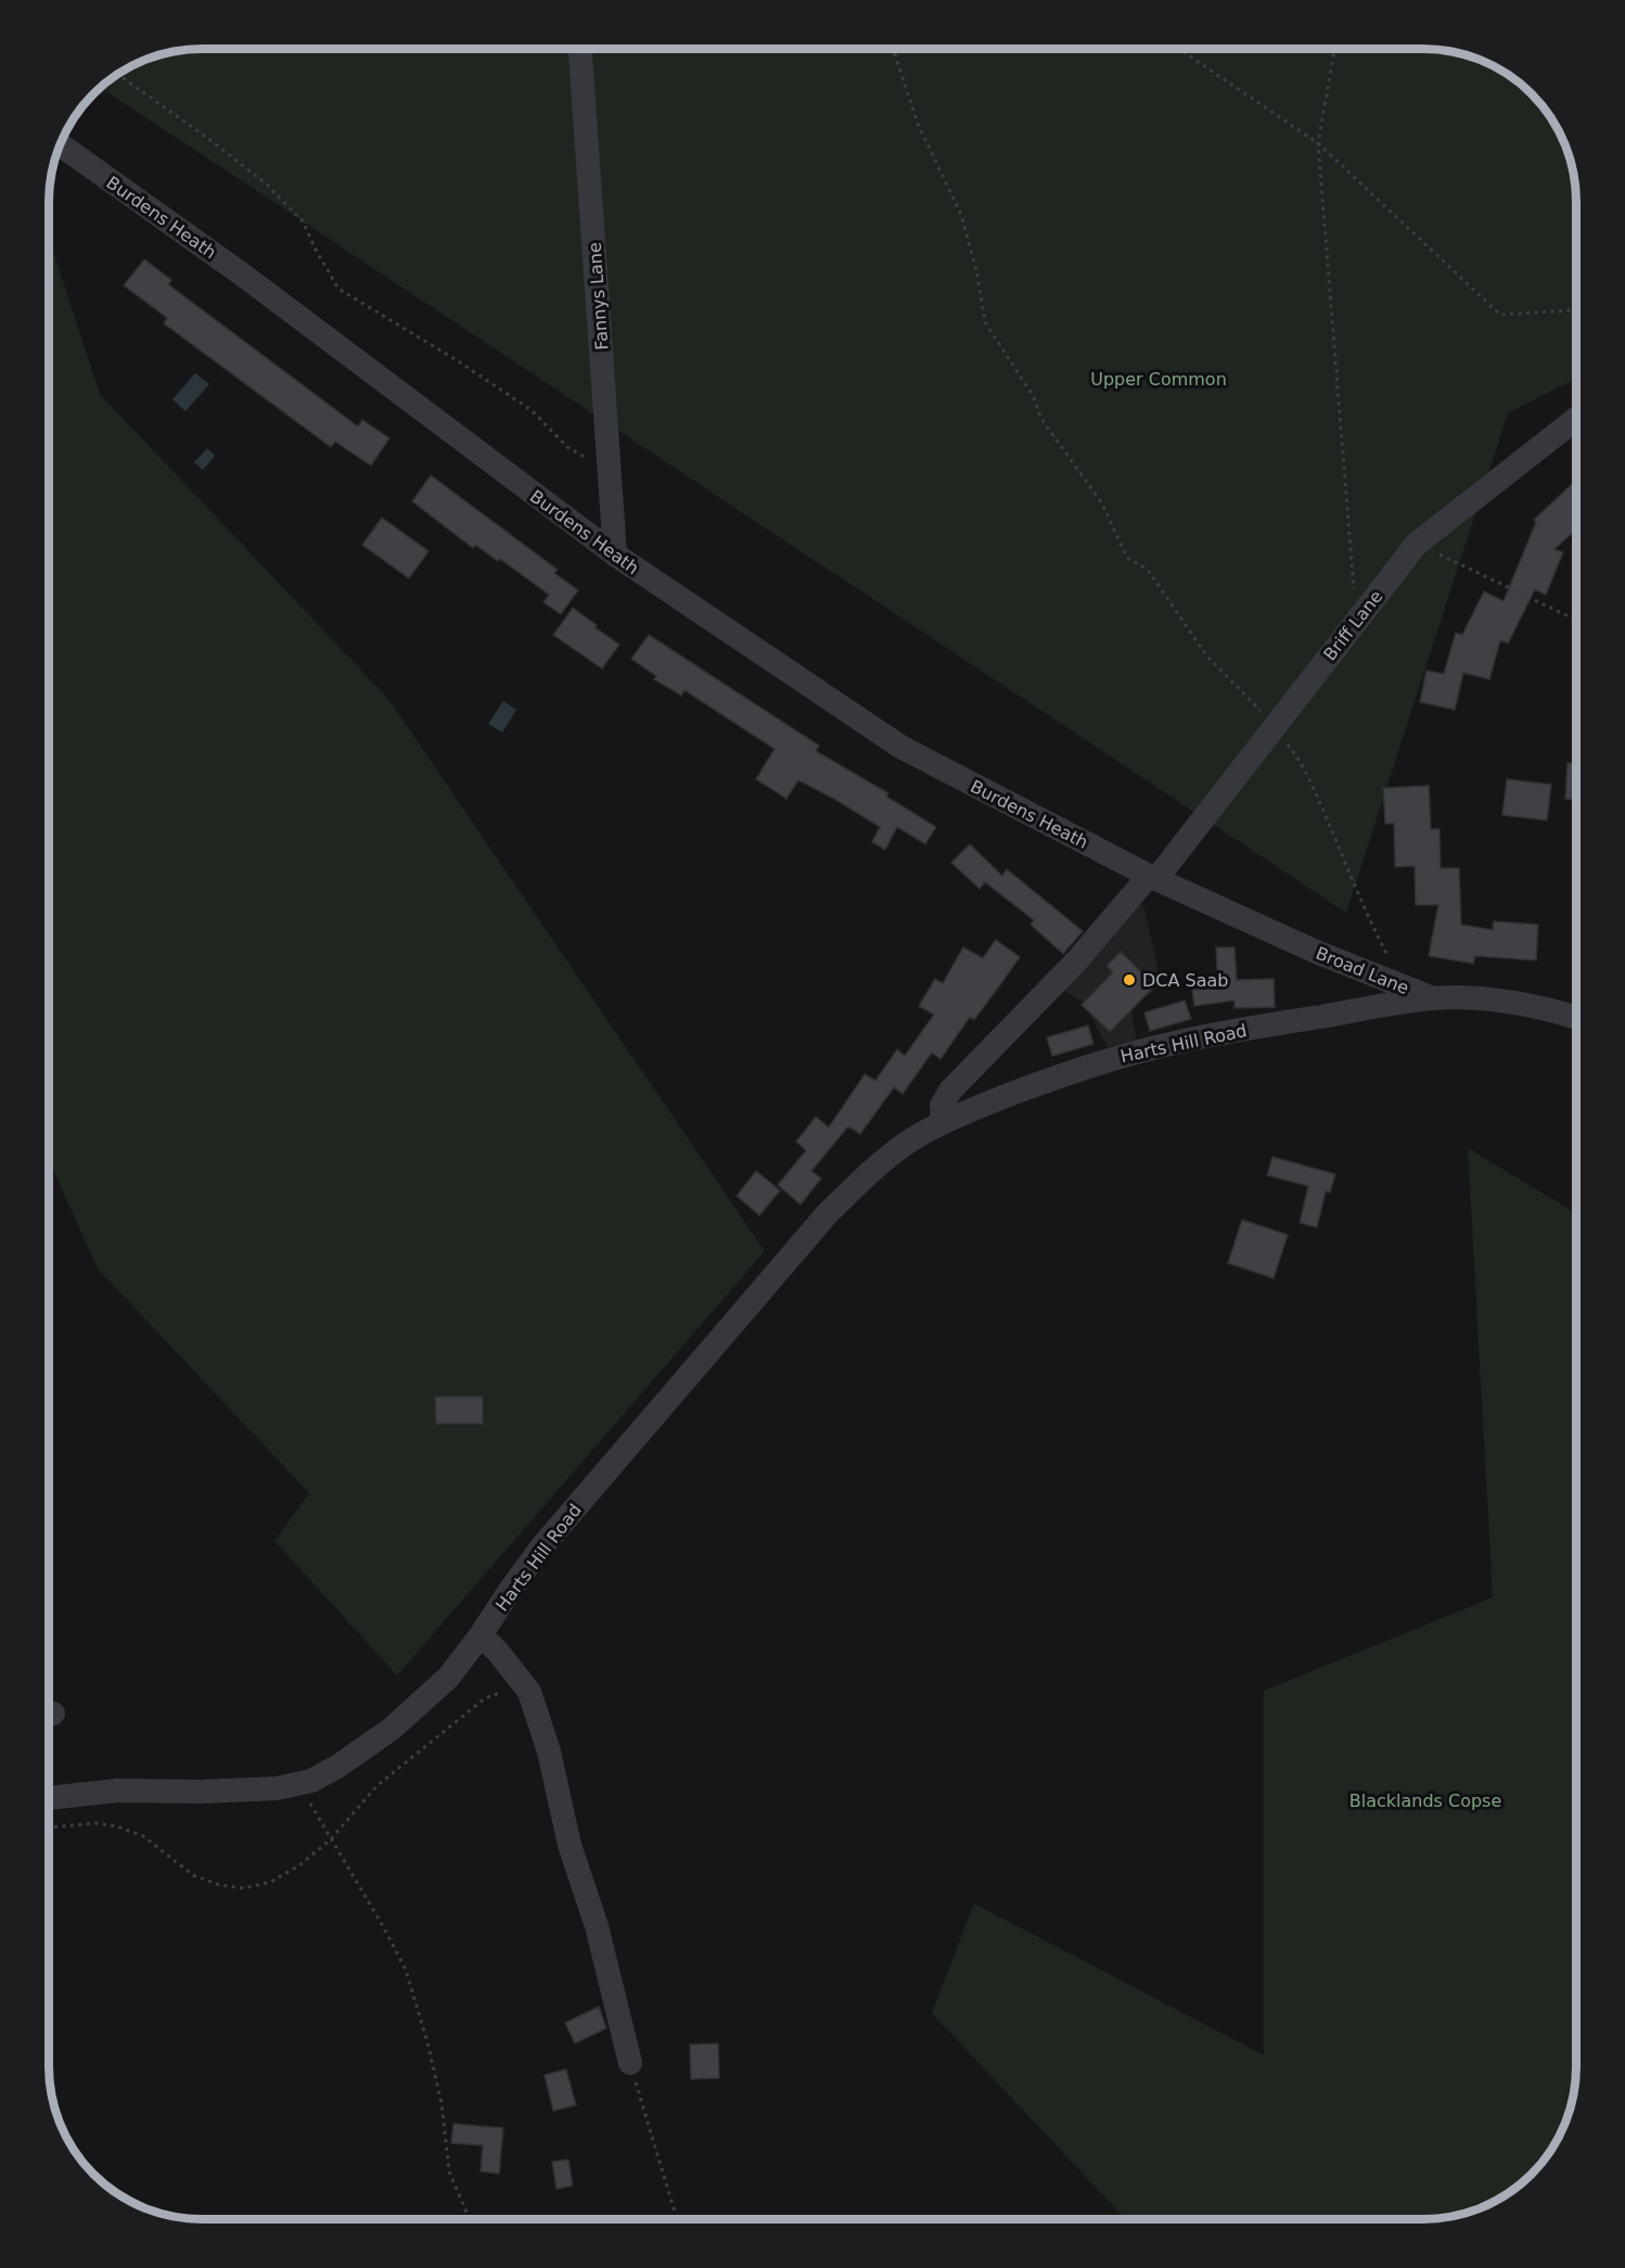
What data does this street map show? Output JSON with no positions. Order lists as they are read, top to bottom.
{
  "streets": {
    "street": [
      "Burdens Heath",
      "Fannys Lane",
      "Briff Lane",
      "Broad Lane",
      "Harts Hill Road"
    ]
  },
  "crossings": [
    ["Burdens Heath", "Fannys Lane"],
    ["Burdens Heath", "Briff Lane"],
    ["Burdens Heath", "Broad Lane"],
    ["Briff Lane", "Broad Lane"],
    ["Broad Lane", "Harts Hill Road"]
  ],
  "parks": ["Upper Common", "Blacklands Copse"],
  "places": ["DCA Saab"]
}
